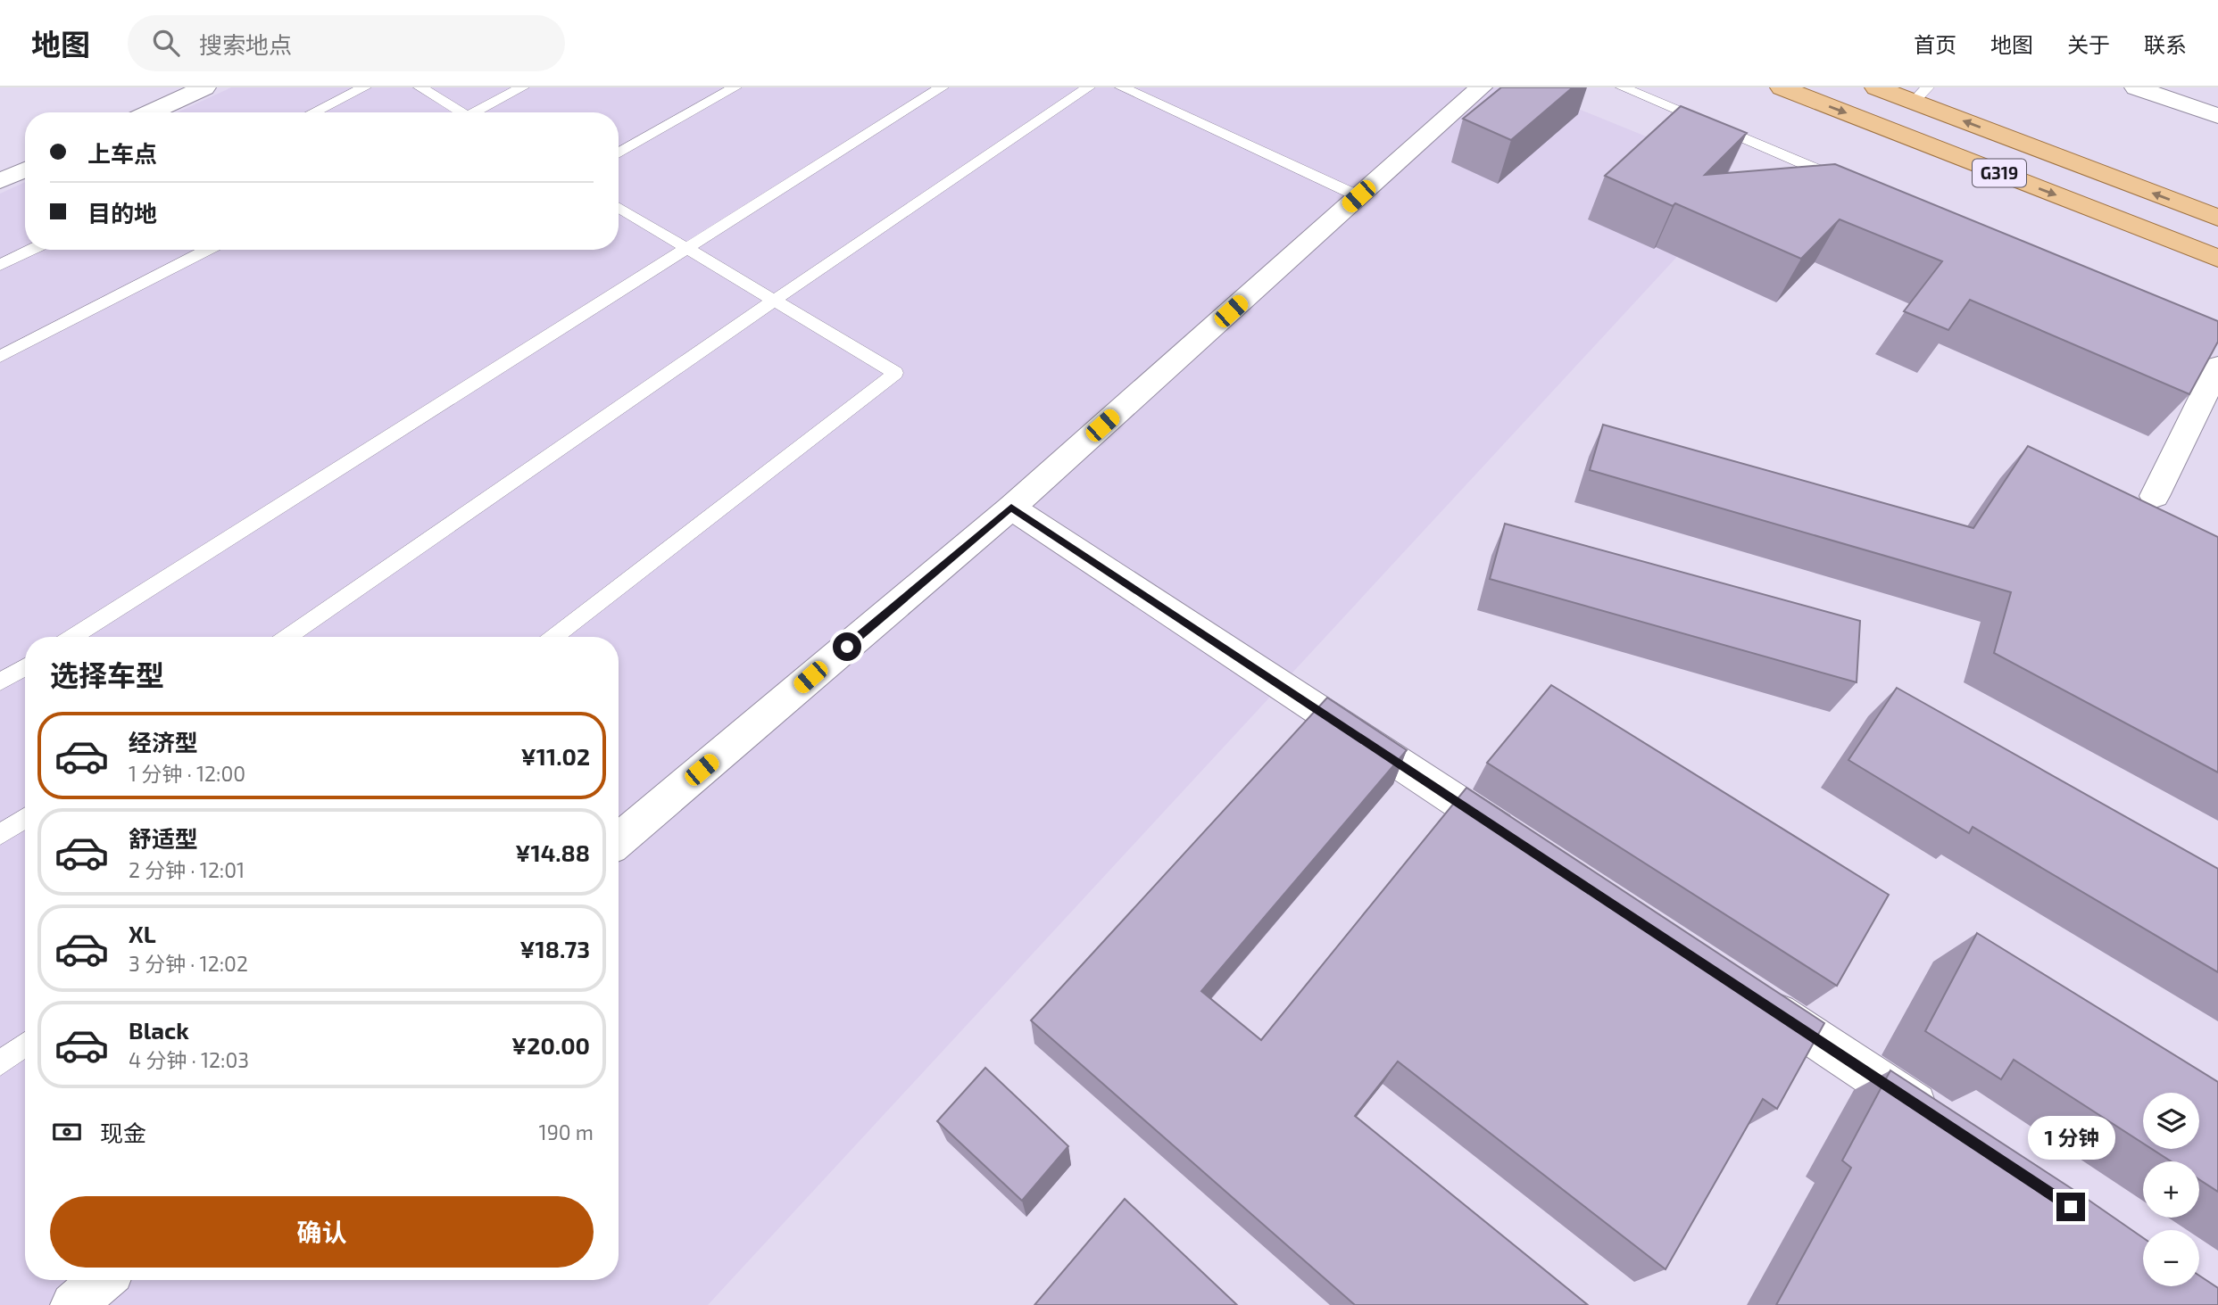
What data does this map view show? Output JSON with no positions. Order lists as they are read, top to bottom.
{
  "streets": {
    "main road": ["G319"]
  },
  "page": {
    "header": "地图",
    "search": "搜索地点",
    "nav": [
      "首页",
      "地图",
      "关于",
      "联系"
    ],
    "banner": ["上车点", "目的地"],
    "heading": "选择车型",
    "list": [
      {
        "name": "经济型",
        "note": "1 分钟 · 12:00",
        "value": "¥11.02"
      },
      {
        "name": "舒适型",
        "note": "2 分钟 · 12:01",
        "value": "¥14.88"
      },
      {
        "name": "XL",
        "note": "3 分钟 · 12:02",
        "value": "¥18.73"
      },
      {
        "name": "Black",
        "note": "4 分钟 · 12:03",
        "value": "¥20.00"
      }
    ],
    "map_buttons": ["+", "−"],
    "pay": ["现金", "190 m"],
    "bubble": "1 分钟",
    "buttons": "确认"
  }
}
